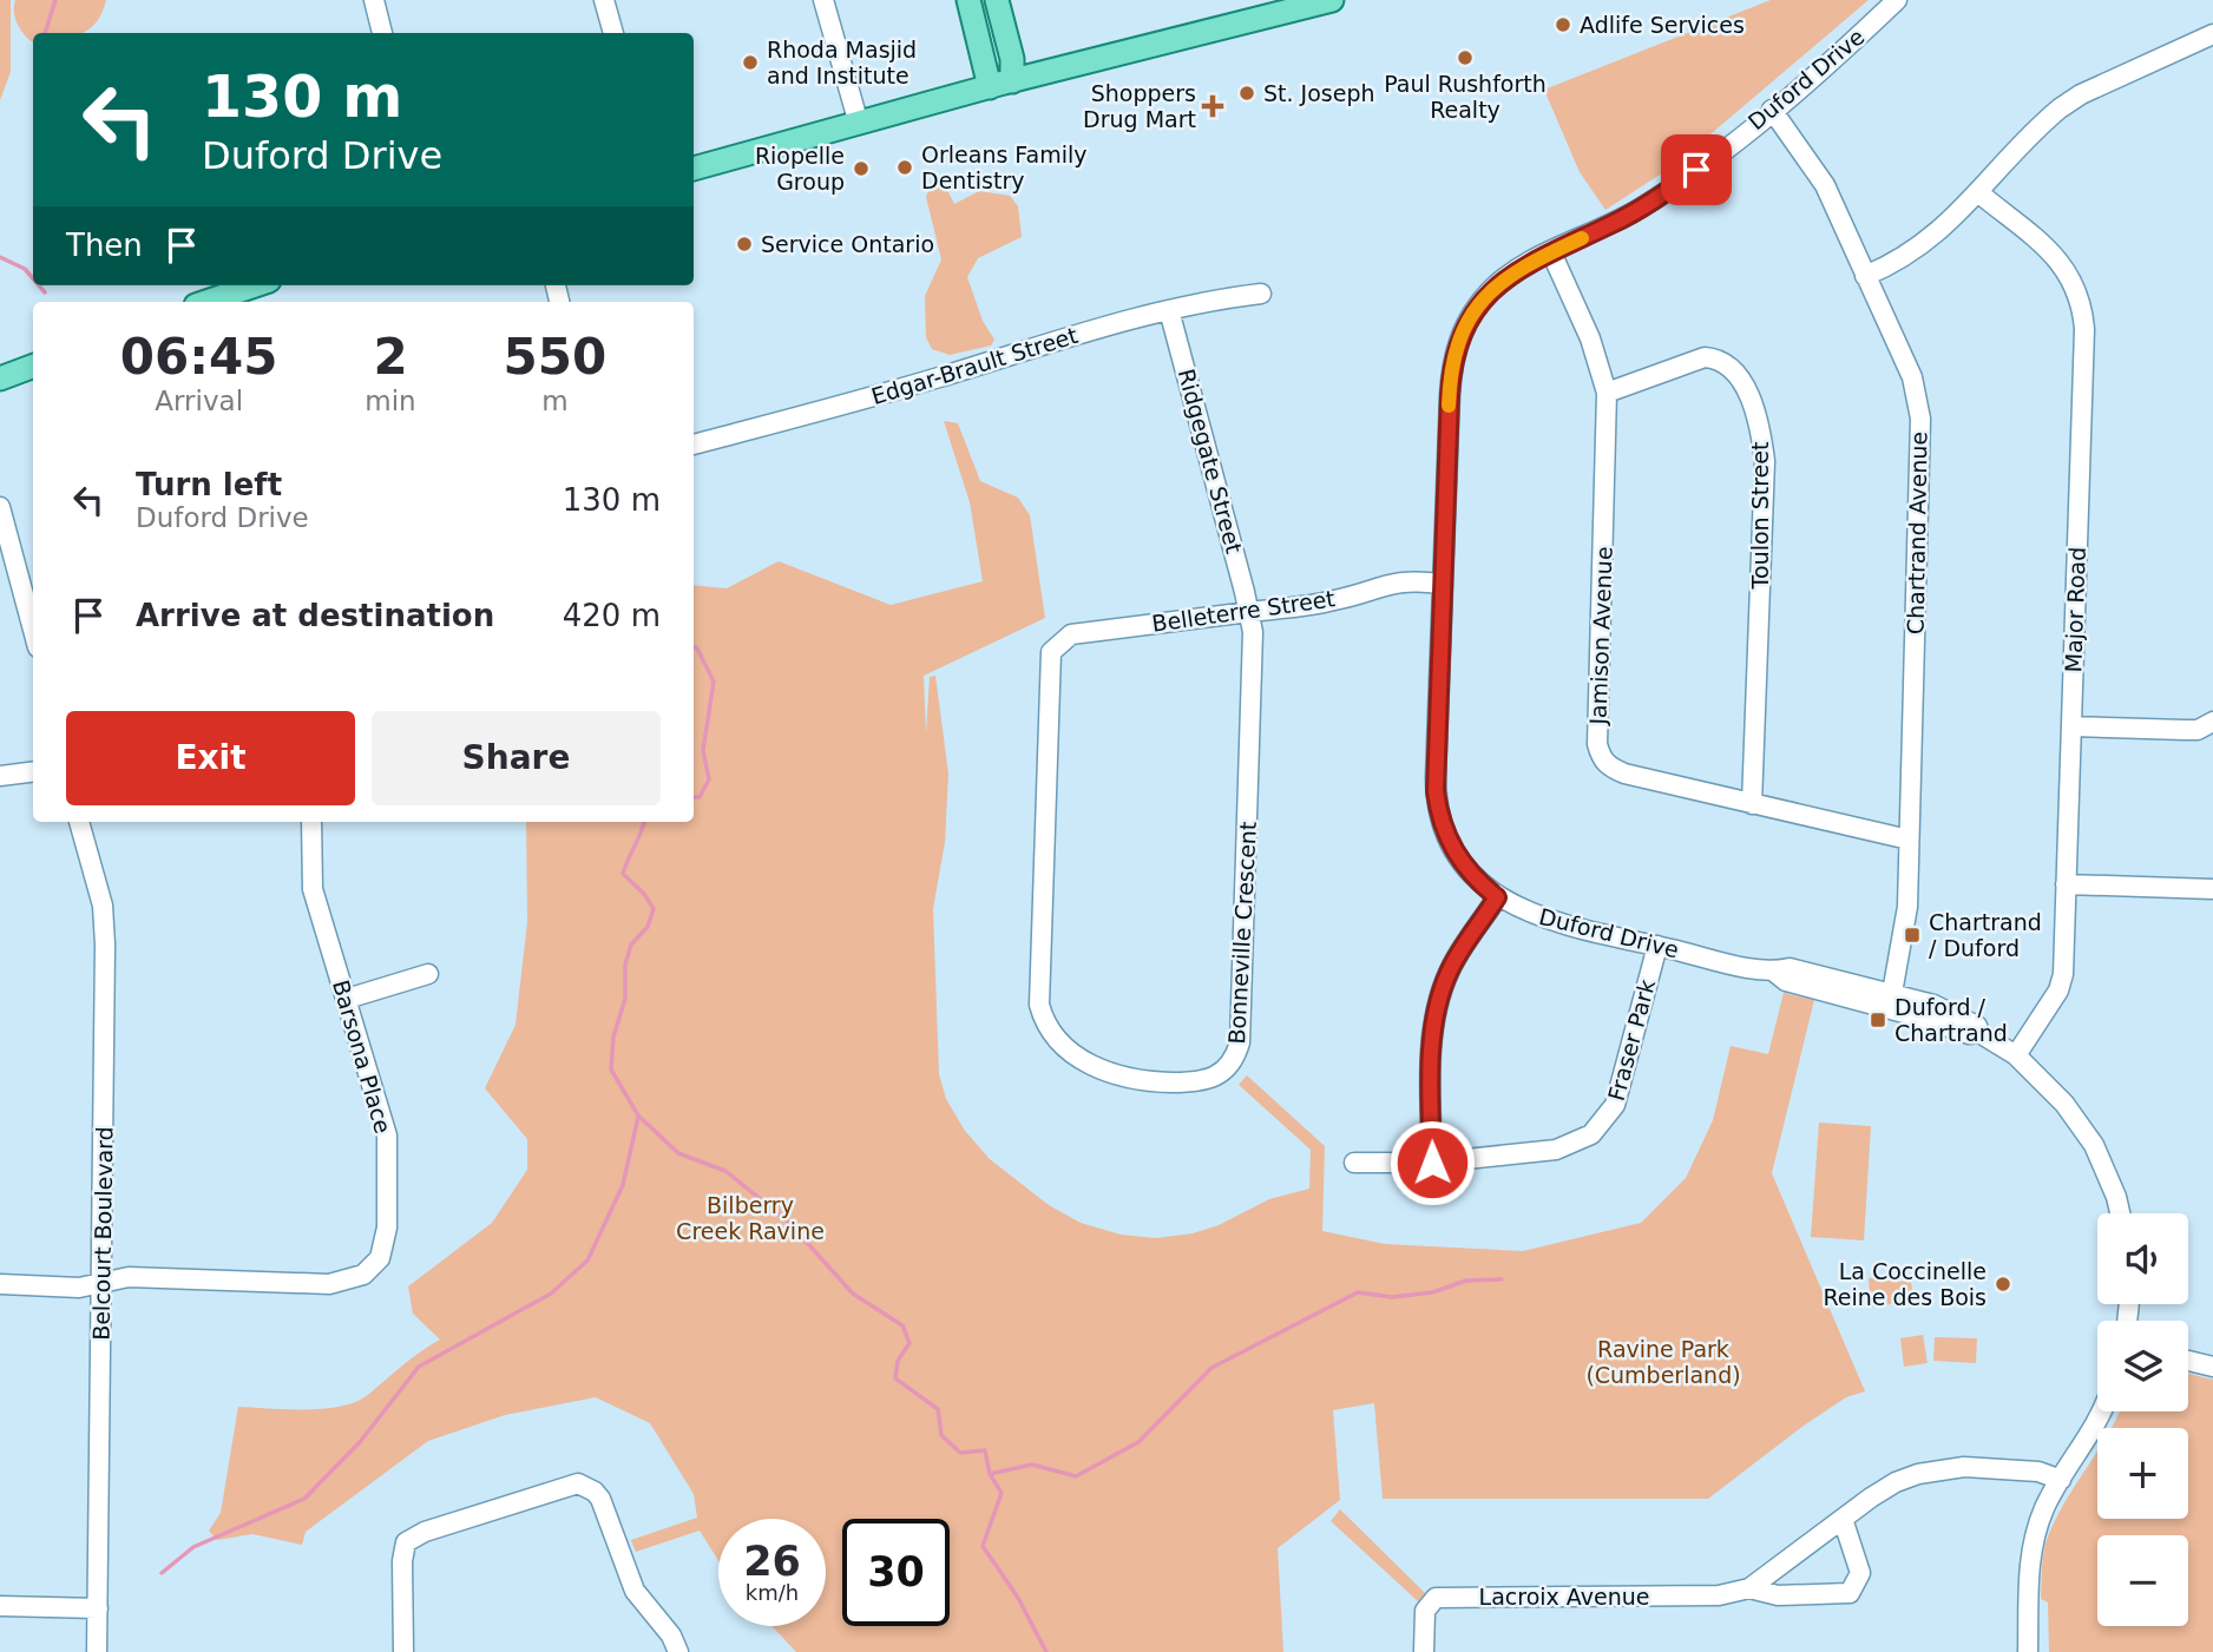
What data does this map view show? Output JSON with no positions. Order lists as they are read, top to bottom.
{
  "streets": {
    "street": [
      "Duford Drive",
      "Edgar-Brault Street",
      "Ridgegate Street",
      "Toulon Street",
      "Chartrand Avenue",
      "Major Road",
      "Belleterre Street",
      "Jamison Avenue",
      "Bonneville Crescent",
      "Fraser Park",
      "Barsona Place",
      "Belcourt Boulevard",
      "Lacroix Avenue"
    ]
  },
  "crossings": [
    ["Duford Drive", "Chartrand Avenue"],
    ["Duford Drive", "Major Road"],
    ["Duford Drive", "Belleterre Street"],
    ["Duford Drive", "Jamison Avenue"],
    ["Duford Drive", "Fraser Park"],
    ["Edgar-Brault Street", "Ridgegate Street"],
    ["Ridgegate Street", "Belleterre Street"],
    ["Ridgegate Street", "Bonneville Crescent"],
    ["Toulon Street", "Jamison Avenue"],
    ["Chartrand Avenue", "Jamison Avenue"],
    ["Belleterre Street", "Bonneville Crescent"],
    ["Barsona Place", "Belcourt Boulevard"]
  ],
  "parks": ["Bilberry Creek Ravine", "Ravine Park (Cumberland)"],
  "places": {
    "other": [
      "Adlife Services",
      "Paul Rushforth Realty",
      "Rhoda Masjid and Institute",
      "St. Joseph",
      "Orleans Family Dentistry",
      "Riopelle Group",
      "Service Ontario",
      "La Coccinelle Reine des Bois"
    ],
    "health": ["Shoppers Drug Mart"],
    "transit": ["Chartrand / Duford", "Duford / Chartrand"]
  },
  "page": {
    "turn": ["130 m", "Duford Drive"],
    "then": "Then",
    "eta": [
      "06:45",
      "Arrival",
      "2",
      "min",
      "550",
      "m"
    ],
    "list": [
      {
        "name": "Turn left",
        "note": "Duford Drive",
        "value": "130 m"
      },
      {
        "name": "Arrive at destination",
        "value": "420 m"
      }
    ],
    "buttons": ["Exit", "Share"],
    "map_buttons": ["+", "−"],
    "speed": "26 km/h",
    "limit": "30"
  }
}
